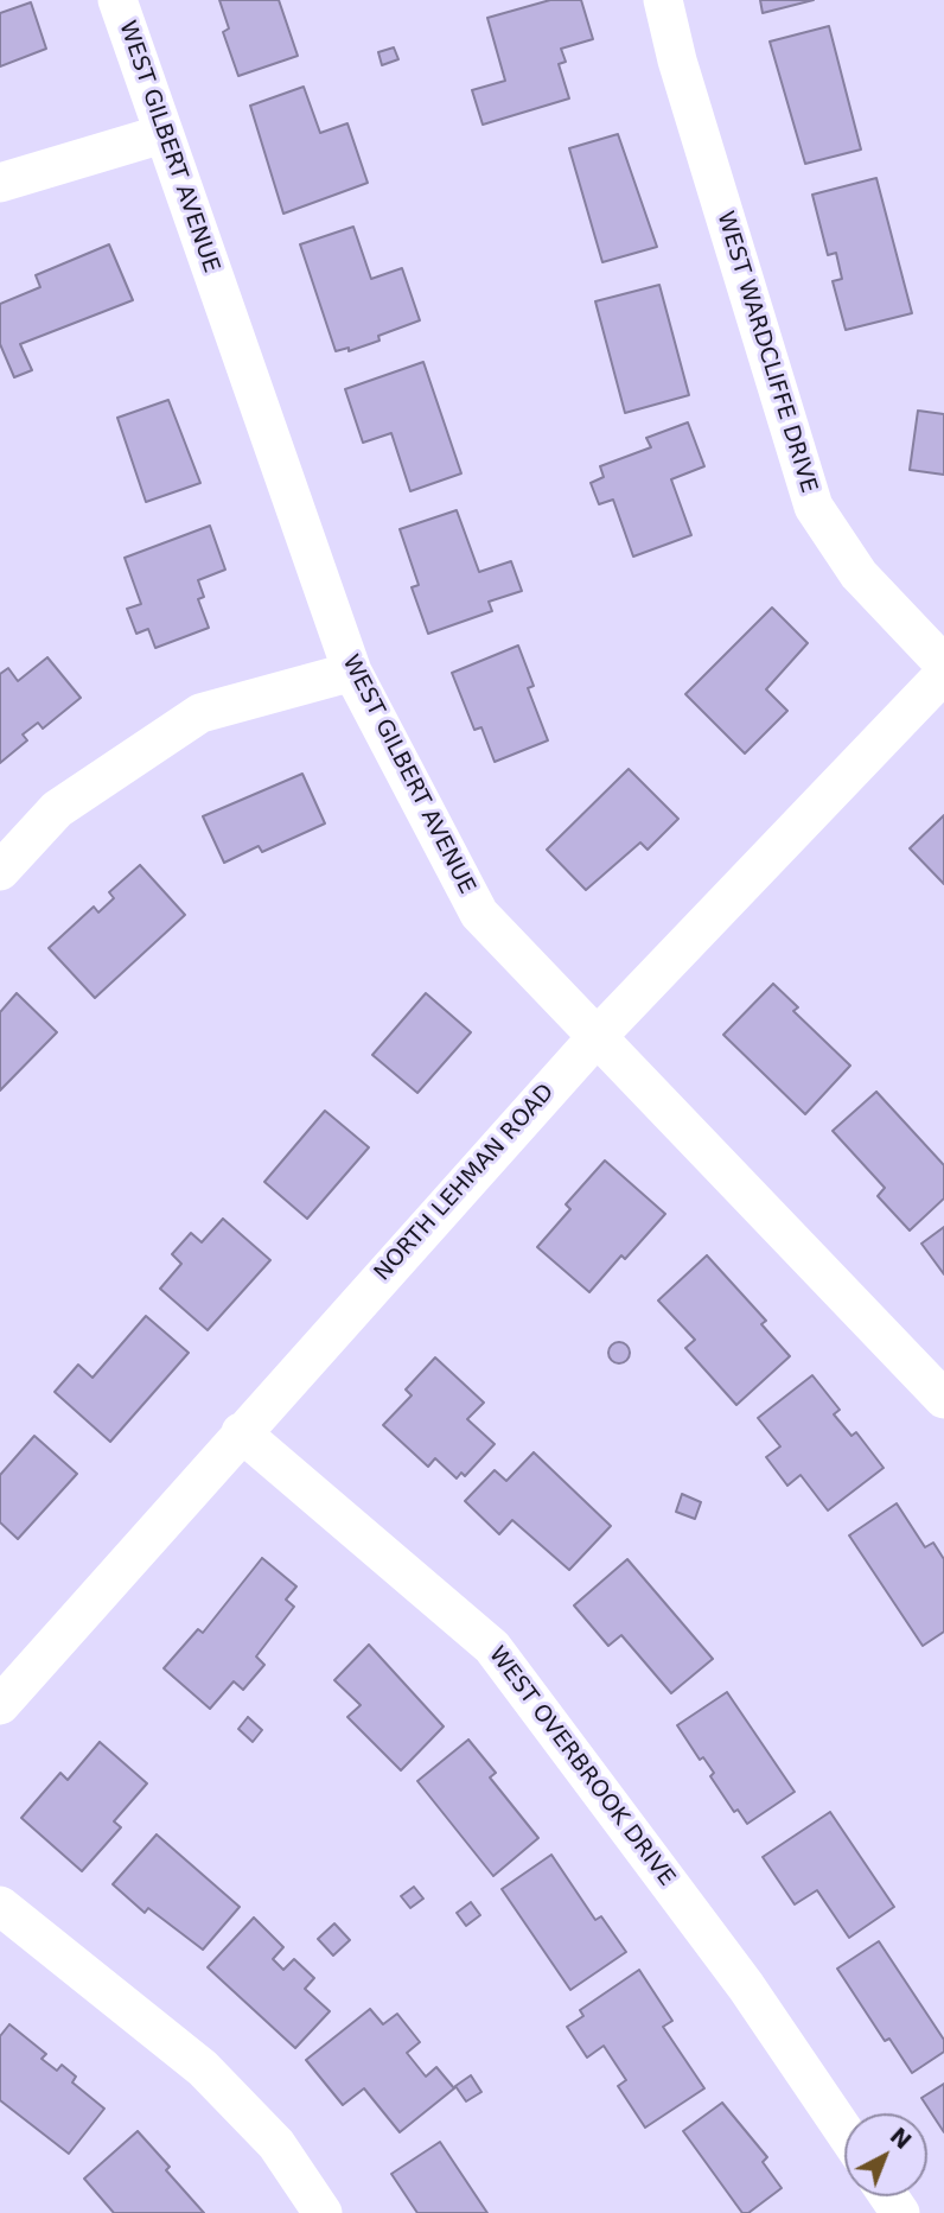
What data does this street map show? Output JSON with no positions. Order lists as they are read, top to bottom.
{
  "streets": {
    "street": [
      "WEST GILBERT AVENUE",
      "WEST WARDCLIFFE DRIVE",
      "NORTH LEHMAN ROAD",
      "WEST OVERBROOK DRIVE"
    ]
  },
  "crossings": [
    ["WEST GILBERT AVENUE", "NORTH LEHMAN ROAD"],
    ["NORTH LEHMAN ROAD", "WEST OVERBROOK DRIVE"]
  ],
  "north": "top right"
}
